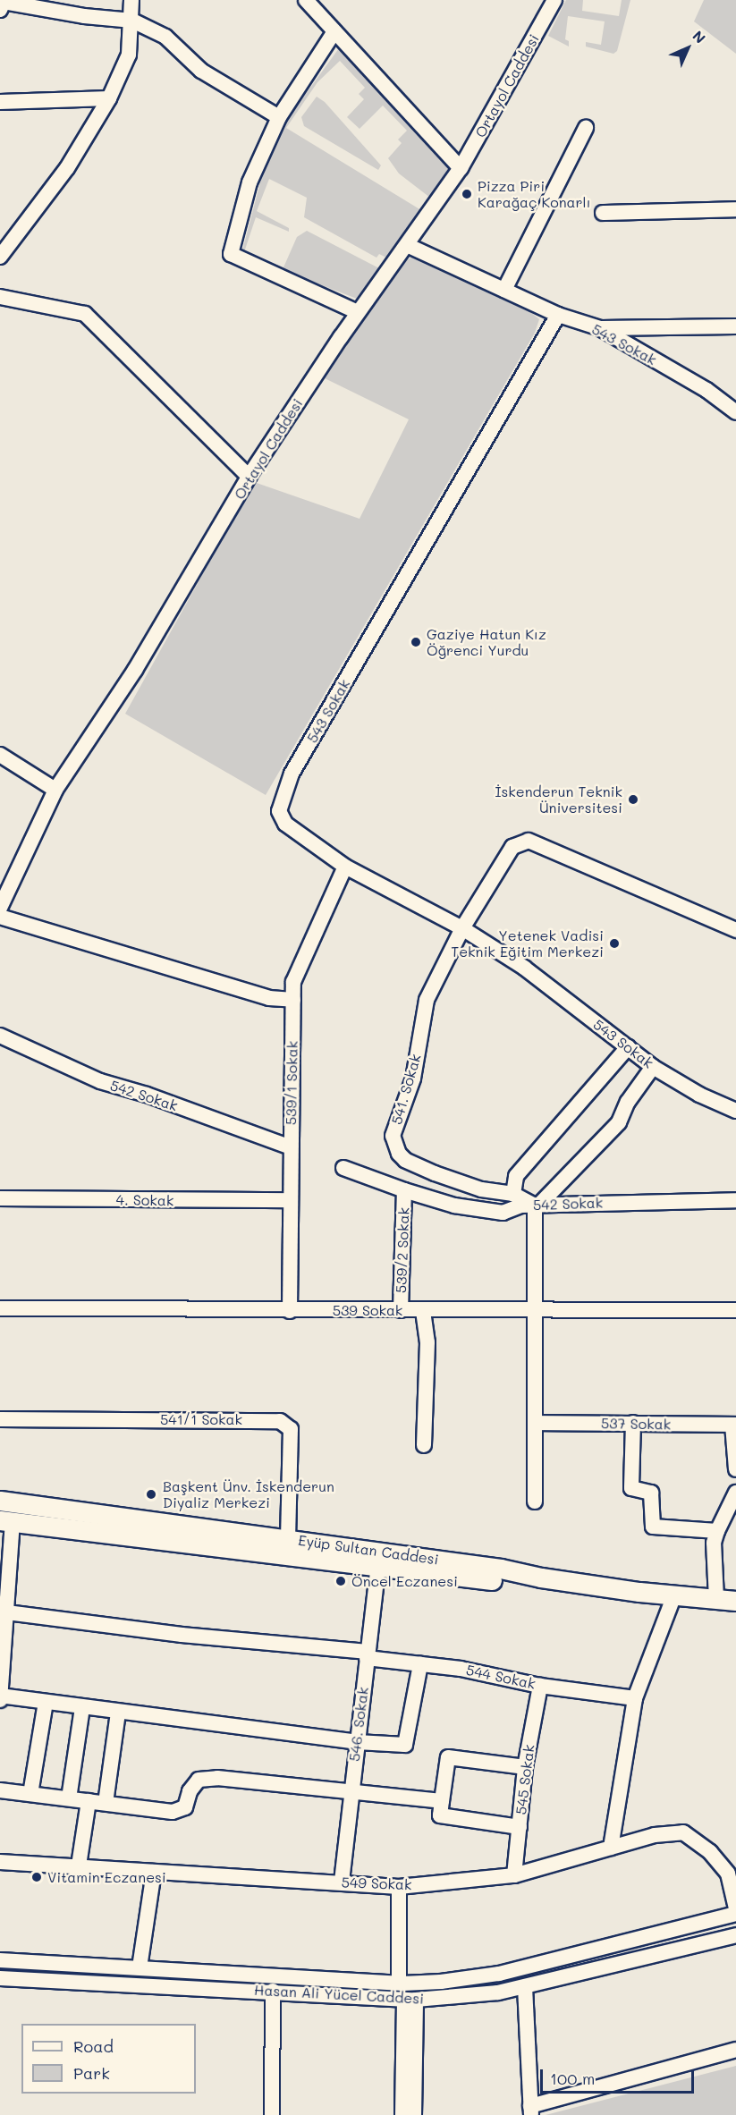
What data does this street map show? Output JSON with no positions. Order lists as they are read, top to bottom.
{
  "streets": {
    "main road": ["Eyüp Sultan Caddesi"],
    "street": [
      "Ortayol Caddesi",
      "543 Sokak",
      "539/1 Sokak",
      "541. Sokak",
      "542 Sokak",
      "4. Sokak",
      "539/2 Sokak",
      "539 Sokak",
      "541/1 Sokak",
      "537 Sokak",
      "544 Sokak",
      "546. Sokak",
      "545 Sokak",
      "549 Sokak",
      "Hasan Ali Yücel Caddesi"
    ]
  },
  "crossings": [
    ["543 Sokak", "539/1 Sokak"],
    ["543 Sokak", "541. Sokak"],
    ["539/1 Sokak", "542 Sokak"],
    ["539/1 Sokak", "4. Sokak"],
    ["539/1 Sokak", "539 Sokak"],
    ["541. Sokak", "542 Sokak"],
    ["542 Sokak", "539/2 Sokak"],
    ["539/2 Sokak", "539 Sokak"],
    ["541/1 Sokak", "Eyüp Sultan Caddesi"],
    ["544 Sokak", "546. Sokak"],
    ["544 Sokak", "545 Sokak"],
    ["546. Sokak", "549 Sokak"],
    ["545 Sokak", "549 Sokak"]
  ],
  "places": [
    "Pizza Piri Karağaç Konarlı",
    "Gaziye Hatun Kız Öğrenci Yurdu",
    "İskenderun Teknik Üniversitesi",
    "Yetenek Vadisi Teknik Eğitim Merkezi",
    "Başkent Ünv. İskenderun Diyaliz Merkezi",
    "Öncel Eczanesi",
    "Vitamin Eczanesi"
  ],
  "legend": ["Road", "Park"],
  "scale_bar": "100 m",
  "north": "top right"
}
